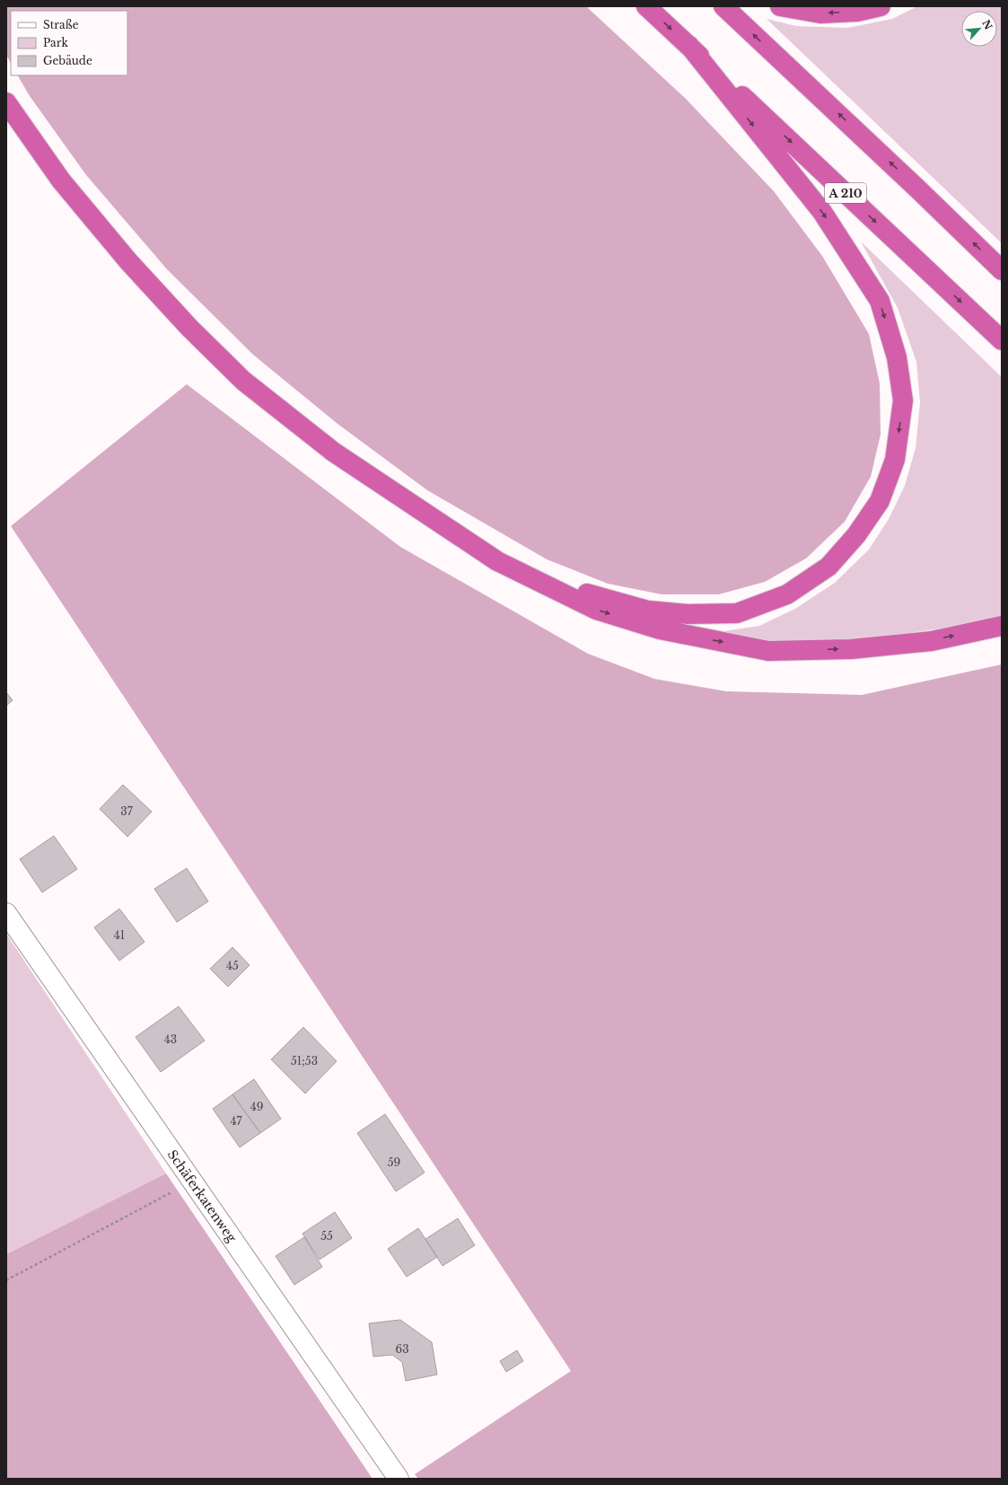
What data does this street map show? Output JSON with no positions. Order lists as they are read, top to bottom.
{
  "streets": {
    "highway": ["A 210"],
    "street": ["Schäferkatenweg"]
  },
  "house_numbers": [
    "37",
    "41",
    "45",
    "43",
    "51;53",
    "49",
    "47",
    "59",
    "55",
    "63"
  ],
  "legend": ["Straße", "Park", "Gebäude"],
  "north": "top right"
}
